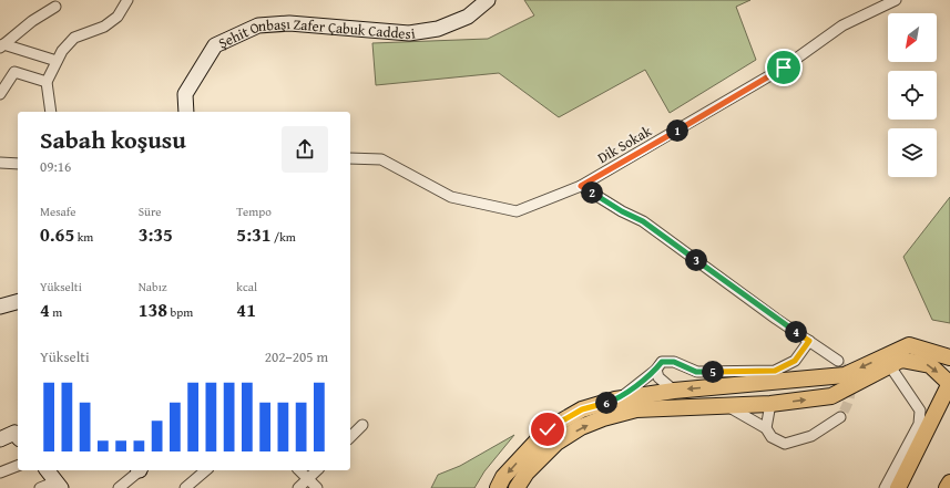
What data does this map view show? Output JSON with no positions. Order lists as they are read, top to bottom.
{
  "streets": {
    "street": ["Şehit Onbaşı Zafer Çabuk Caddesi", "Dik Sokak"]
  },
  "north": "bottom left",
  "page": {
    "heading": ["Sabah koşusu", "09:16"],
    "pins": [
      "1",
      "2",
      "3",
      "4",
      "5",
      "6"
    ],
    "stats": [
      ["Mesafe", "0.65 km"],
      ["Süre", "3:35"],
      ["Tempo", "5:31 /km"],
      ["Yükselti", "4 m"],
      ["Nabız", "138 bpm"],
      ["kcal", "41"]
    ],
    "chart": ["Yükselti", "202–205 m"]
  }
}
